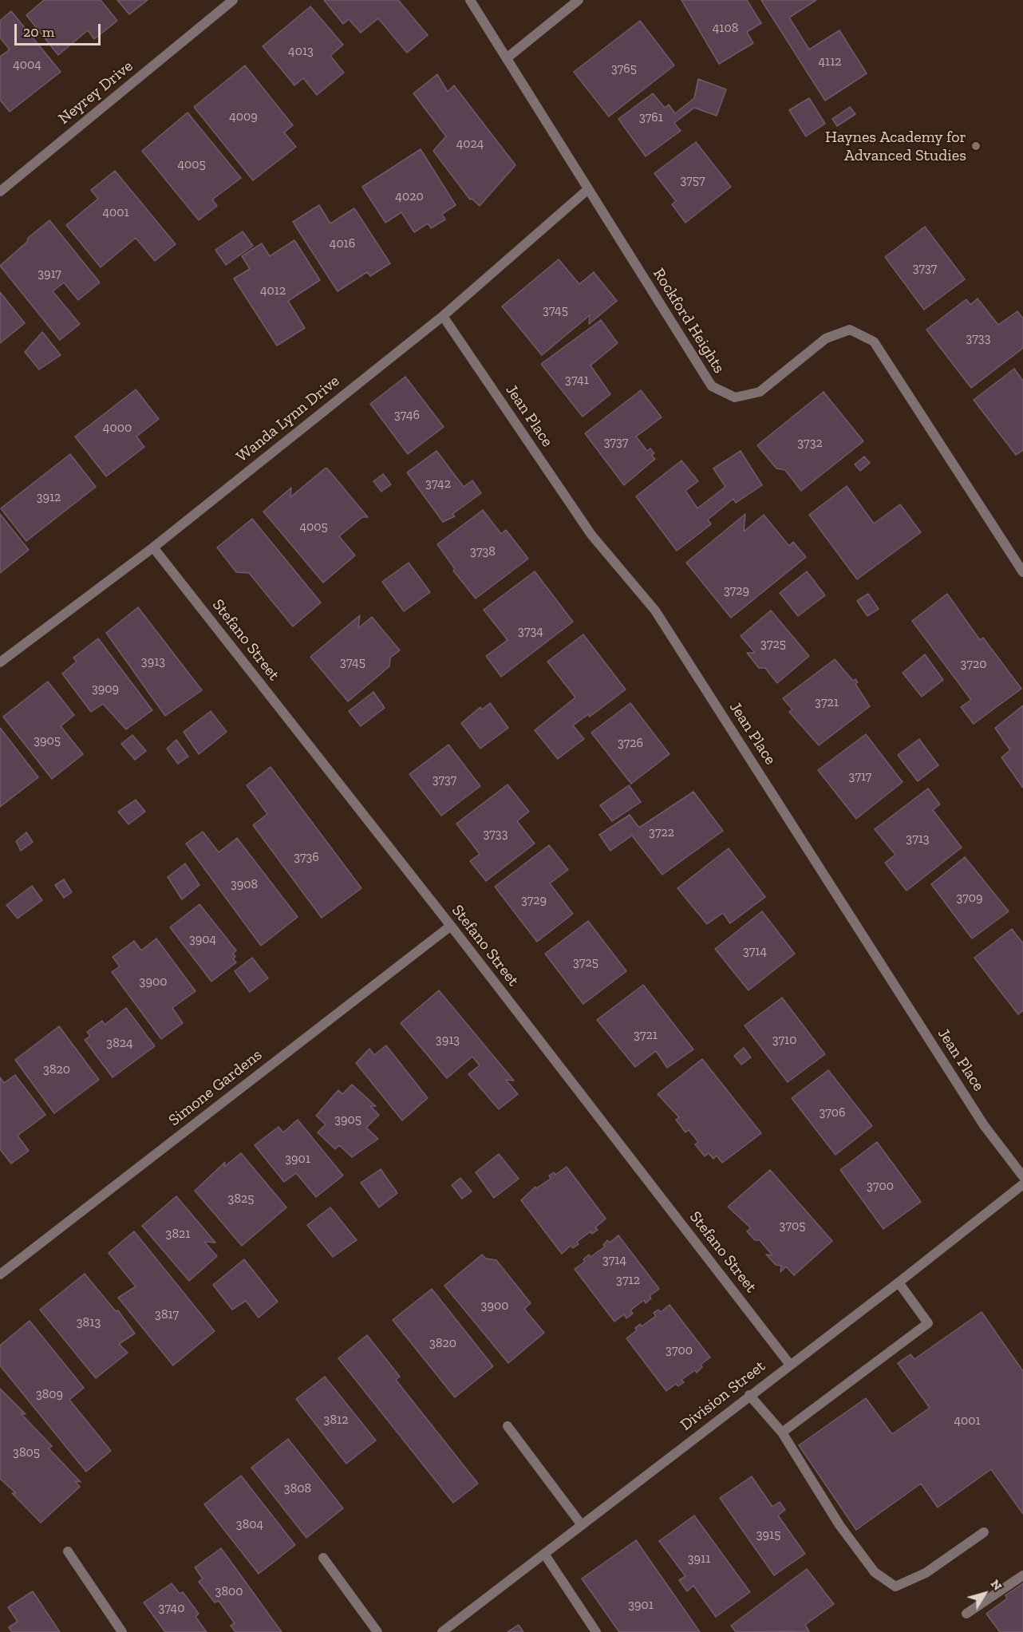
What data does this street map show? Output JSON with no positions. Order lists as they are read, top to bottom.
{
  "streets": {
    "street": [
      "Neyrey Drive",
      "Rockford Heights",
      "Jean Place",
      "Wanda Lynn Drive",
      "Stefano Street",
      "Simone Gardens",
      "Division Street"
    ]
  },
  "crossings": [
    ["Rockford Heights", "Wanda Lynn Drive"],
    ["Jean Place", "Wanda Lynn Drive"],
    ["Wanda Lynn Drive", "Stefano Street"],
    ["Stefano Street", "Simone Gardens"],
    ["Stefano Street", "Division Street"]
  ],
  "places": ["Haynes Academy for Advanced Studies"],
  "house_numbers": [
    "4108",
    "4013",
    "4112",
    "4004",
    "3765",
    "4009",
    "3761",
    "4024",
    "4005",
    "3757",
    "4020",
    "4001",
    "4016",
    "3737",
    "3917",
    "4012",
    "3745",
    "3733",
    "3741",
    "3746",
    "4000",
    "3737",
    "3732",
    "3742",
    "3912",
    "4005",
    "3738",
    "3729",
    "3734",
    "3725",
    "3913",
    "3745",
    "3720",
    "3909",
    "3721",
    "3905",
    "3726",
    "3717",
    "3737",
    "3722",
    "3733",
    "3713",
    "3736",
    "3908",
    "3709",
    "3729",
    "3904",
    "3714",
    "3725",
    "3900",
    "3721",
    "3913",
    "3710",
    "3824",
    "3820",
    "3706",
    "3905",
    "3901",
    "3700",
    "3825",
    "3705",
    "3821",
    "3714",
    "3712",
    "3900",
    "3817",
    "3813",
    "3820",
    "3700",
    "3809",
    "3812",
    "4001",
    "3805",
    "3808",
    "3804",
    "3915",
    "3911",
    "3800",
    "3901",
    "3740"
  ],
  "scale_bar": "20 m",
  "north": "top right"
}
